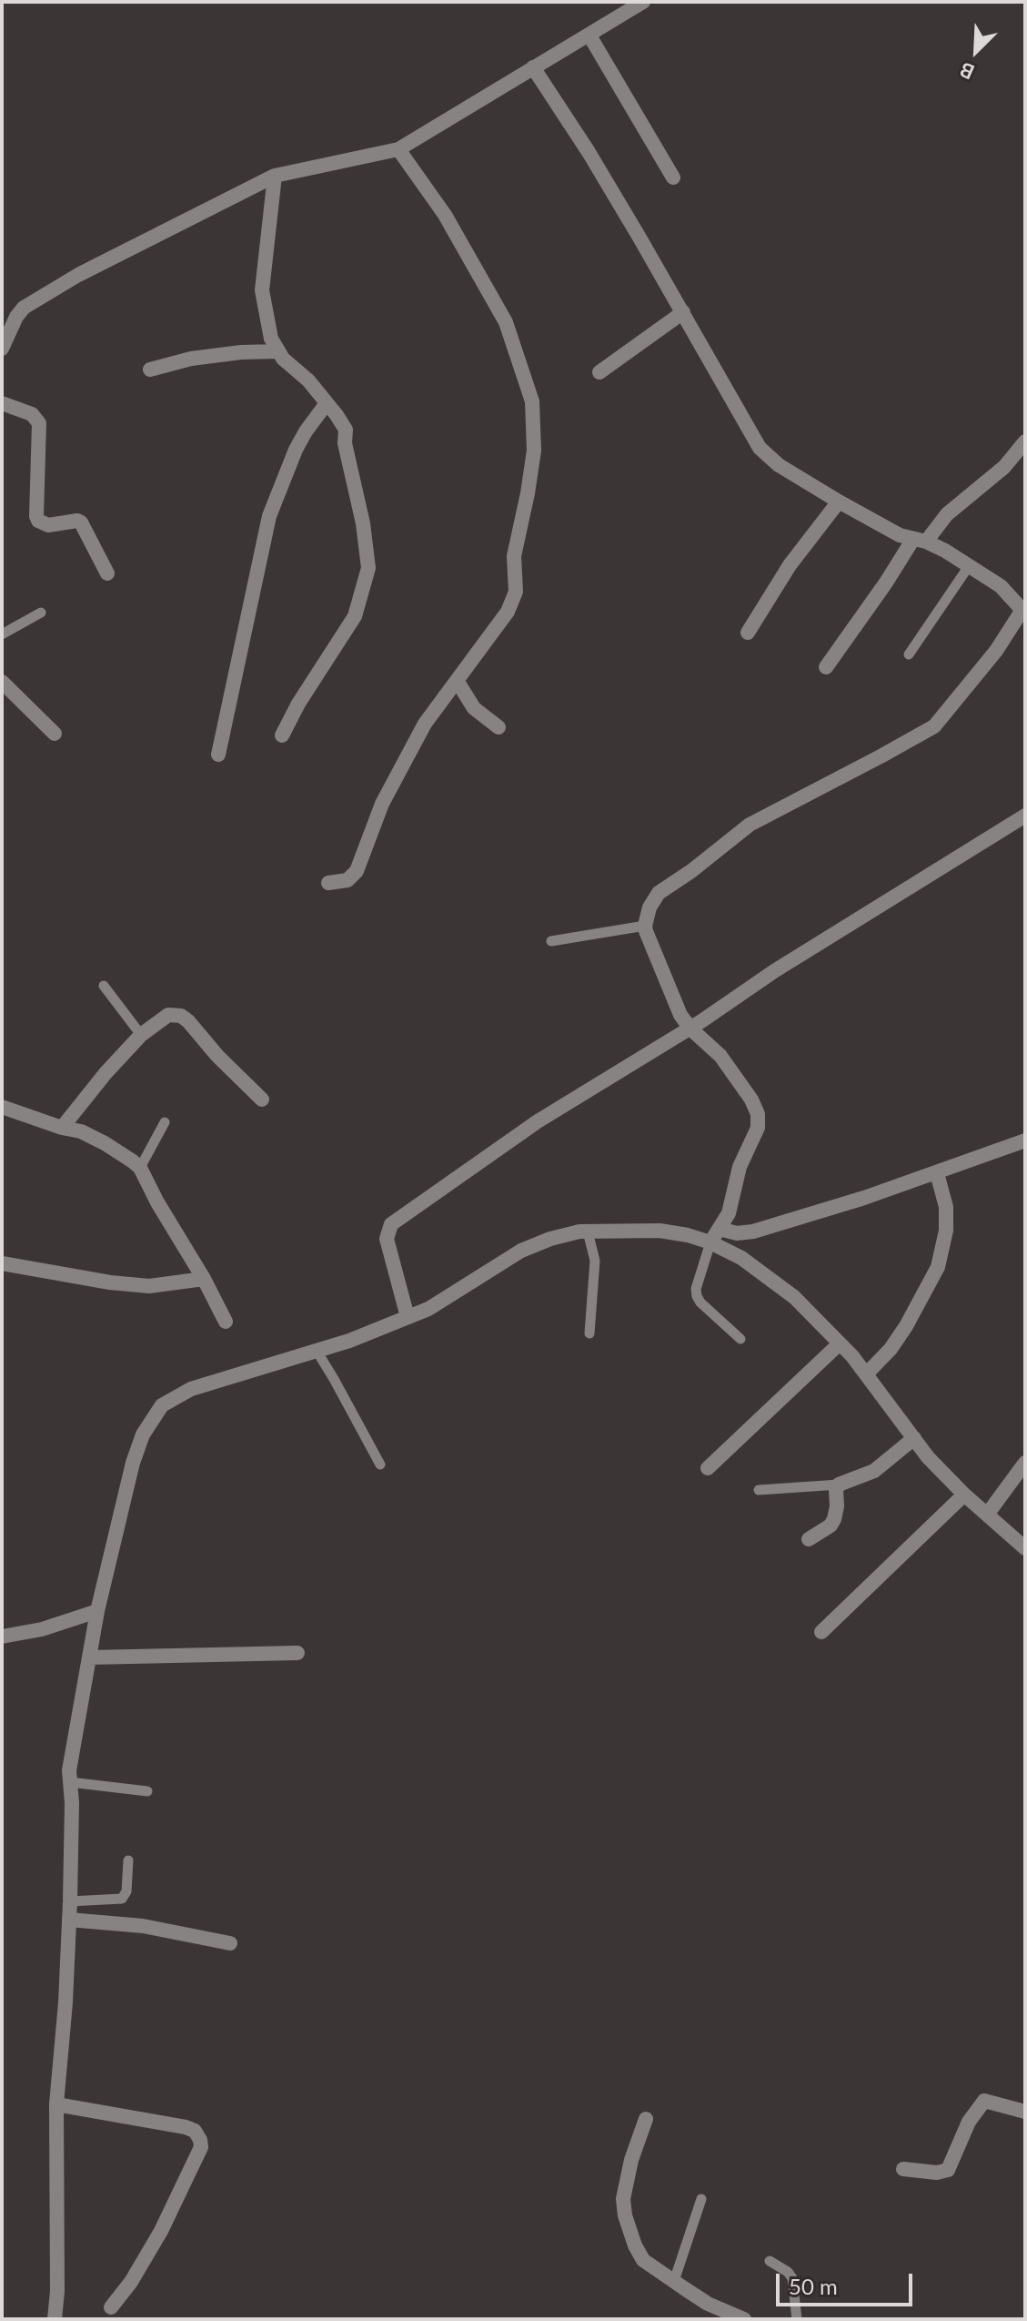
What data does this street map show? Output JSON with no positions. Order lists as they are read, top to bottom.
{
  "scale_bar": "50 m",
  "north": "bottom left"
}
